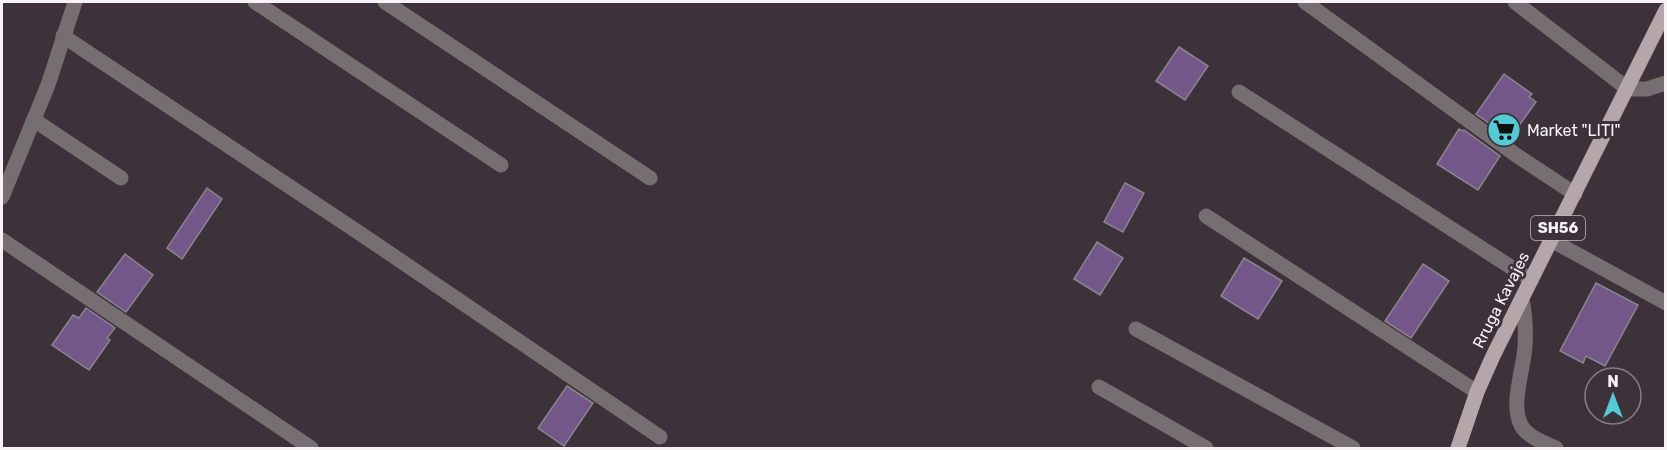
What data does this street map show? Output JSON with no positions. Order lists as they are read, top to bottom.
{
  "streets": {
    "main road": ["SH56", "Rruga Kavajes"]
  },
  "places": {
    "supermarket": ["Market \"LITI\""]
  },
  "north": "top"
}
